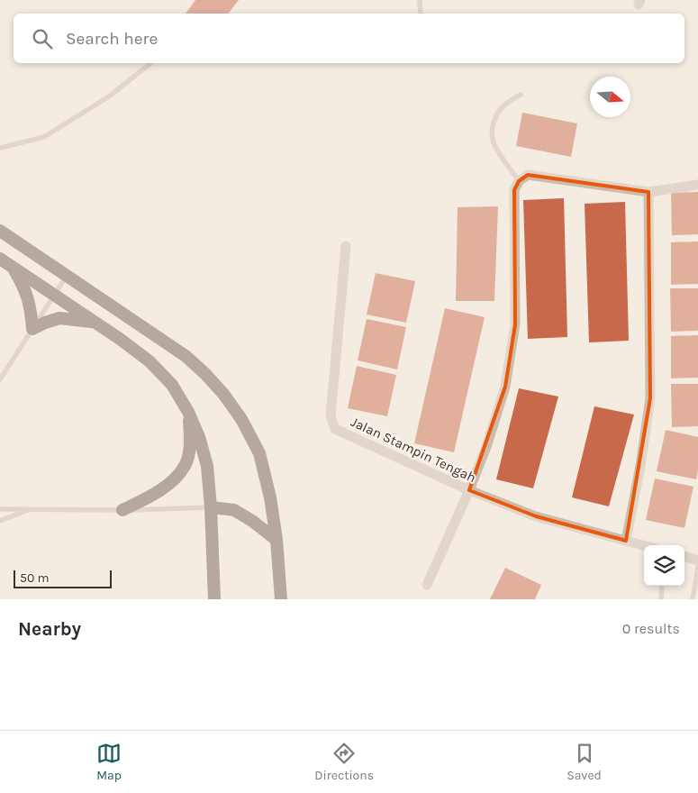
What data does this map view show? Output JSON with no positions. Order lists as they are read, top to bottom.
{
  "streets": {
    "street": ["Jalan Stampin Tengah"]
  },
  "scale_bar": "50 m",
  "north": "right",
  "page": {
    "search": "Search here",
    "scale": "50 m",
    "heading": ["Nearby", "0 results"],
    "nav": ["Map", "Directions", "Saved"]
  }
}
